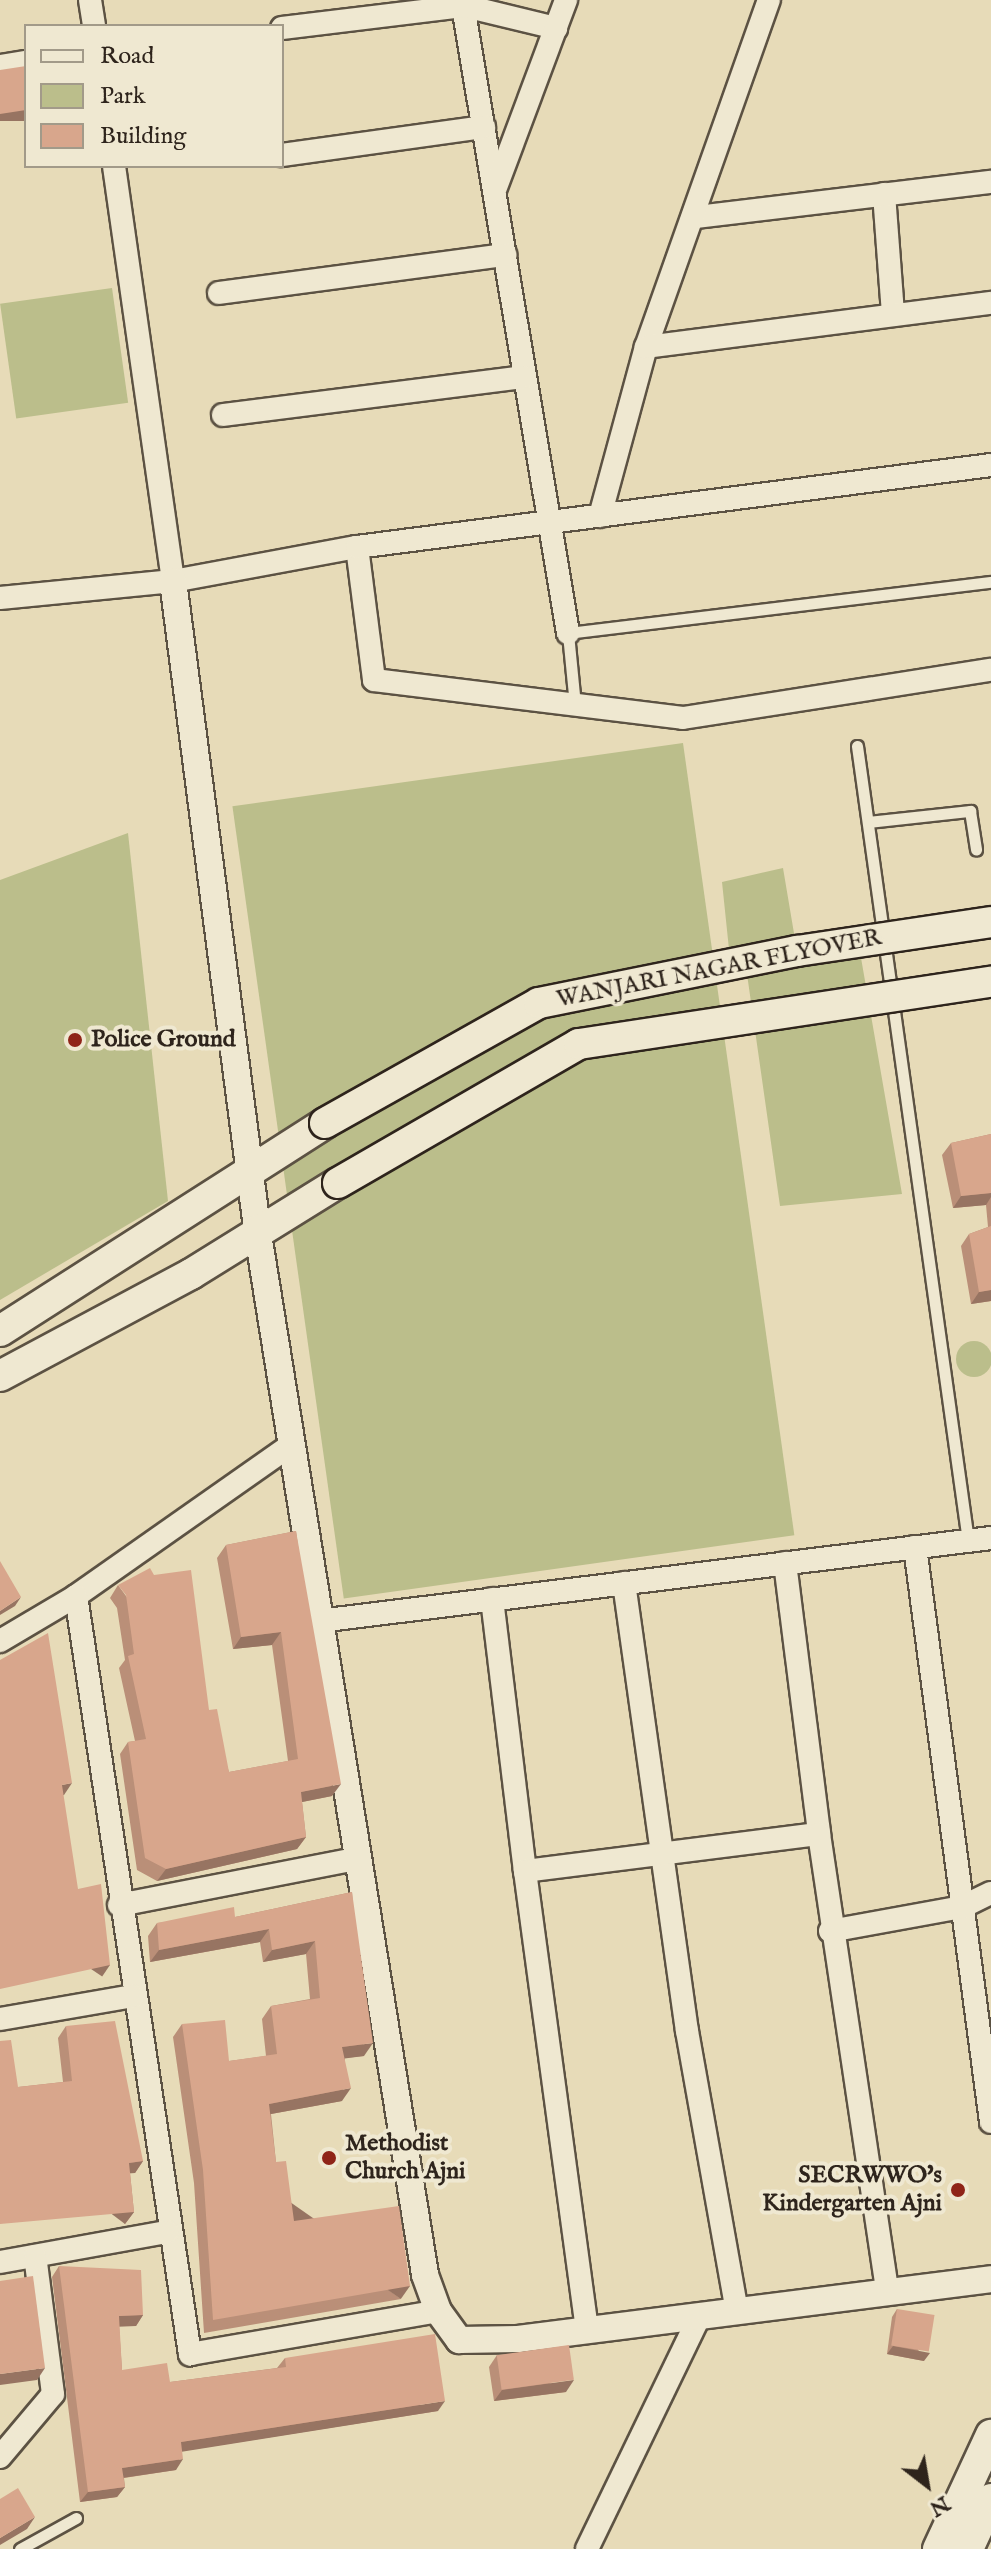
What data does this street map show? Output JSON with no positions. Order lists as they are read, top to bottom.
{
  "streets": {
    "main road": ["WANJARI NAGAR FLYOVER"]
  },
  "places": ["Police Ground", "Methodist Church Ajni", "SECRWWO's Kindergarten Ajni"],
  "legend": ["Road", "Park", "Building"],
  "north": "bottom right"
}
